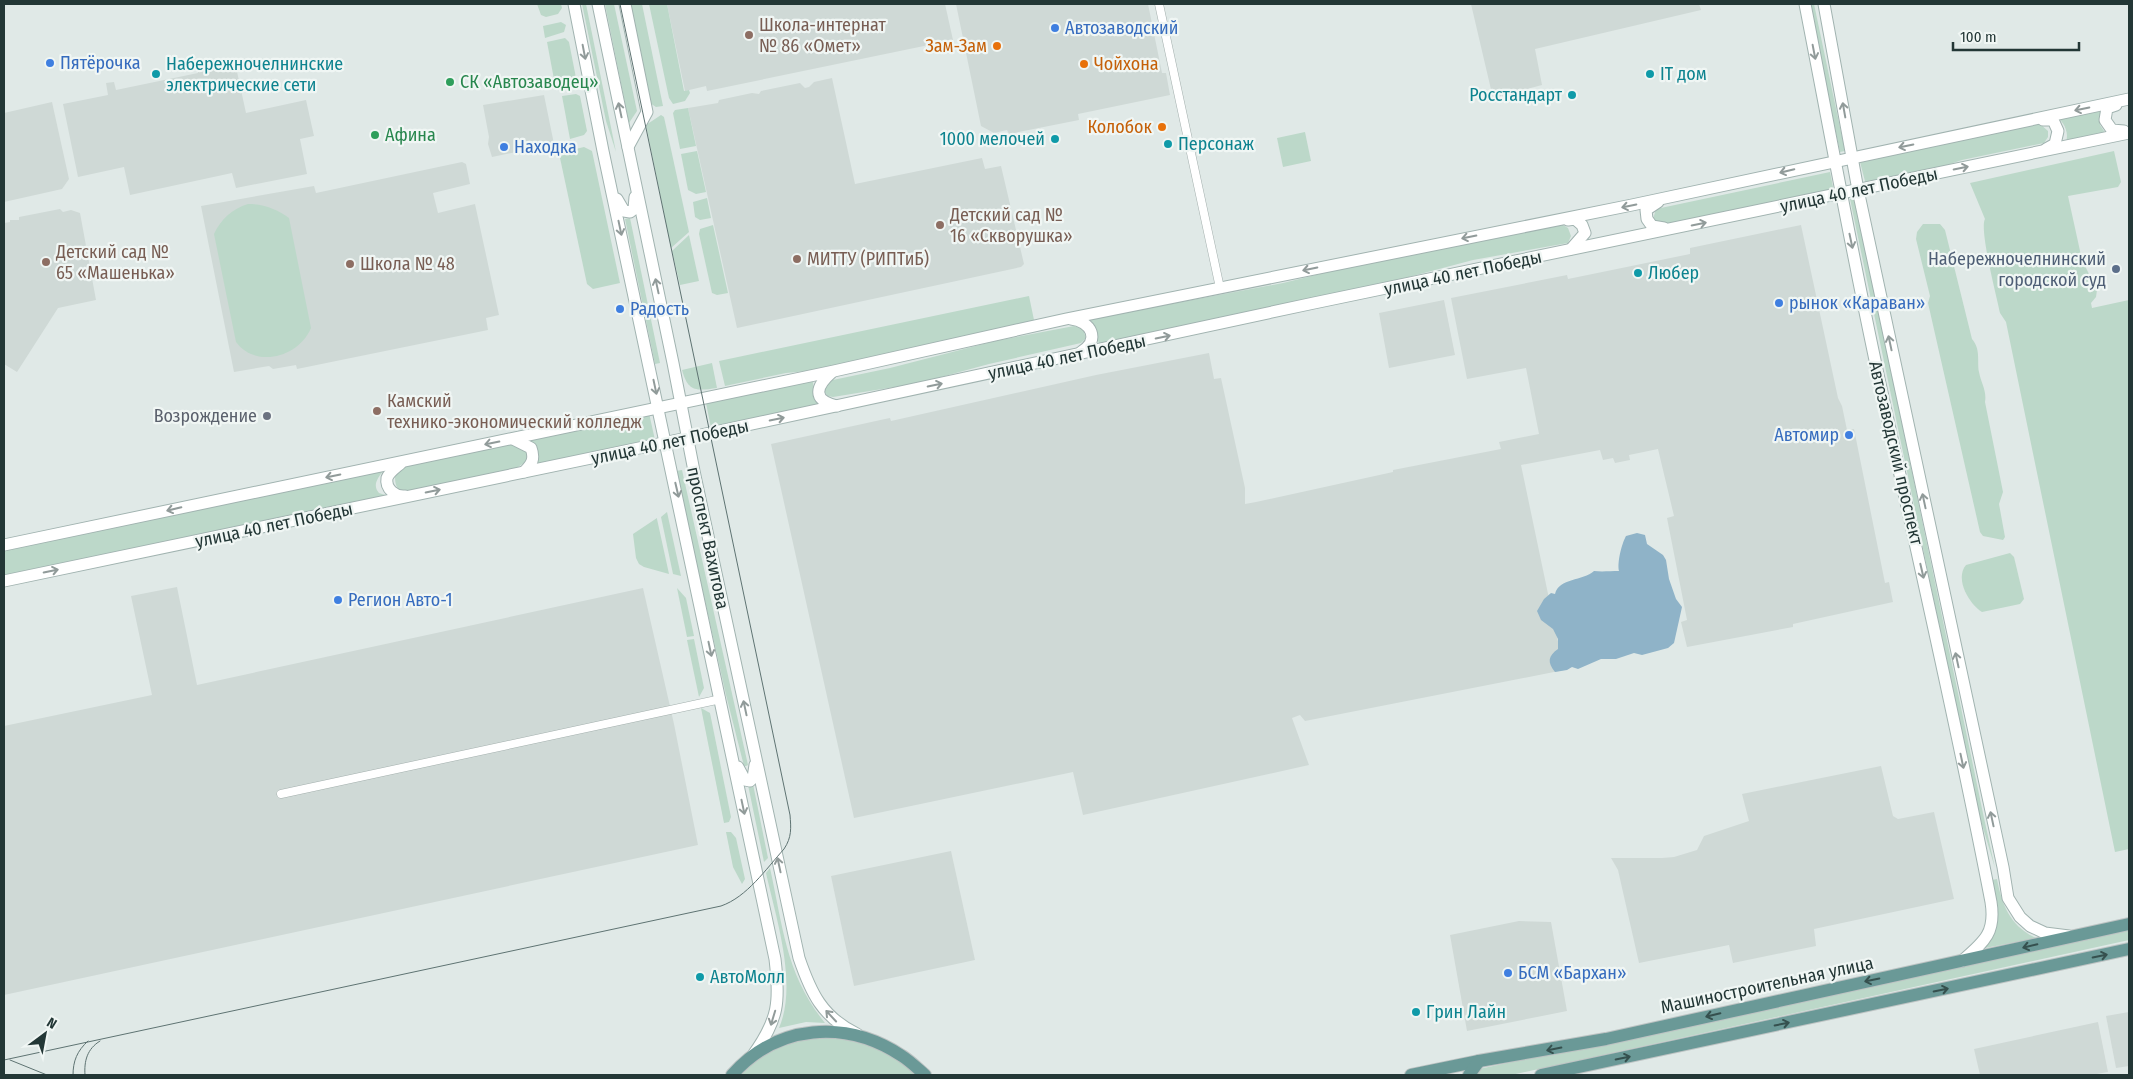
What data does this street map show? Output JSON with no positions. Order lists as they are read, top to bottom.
{
  "streets": {
    "main road": ["Машиностроительная улица"],
    "street": ["улица 40 лет Победы", "Автозаводский проспект", "проспект Вахитова"]
  },
  "crossings": [
    ["улица 40 лет Победы", "Автозаводский проспект"],
    ["улица 40 лет Победы", "проспект Вахитова"],
    ["Автозаводский проспект", "Машиностроительная улица"]
  ],
  "places": [
    "Автозаводский",
    "Школа-интернат № 86 «Омет»",
    "Зам-Зам",
    "Пятёрочка",
    "Чойхона",
    "Набережночелнинские электрические сети",
    "IT дом",
    "СК «Автозаводец»",
    "Росстандарт",
    "Колобок",
    "Афина",
    "1000 мелочей",
    "Персонаж",
    "Находка",
    "Детский сад № 16 «Скворушка»",
    "МИТТУ (РИПТиБ)",
    "Детский сад № 65 «Машенька»",
    "Школа № 48",
    "Набережночелнинский городской суд",
    "Любер",
    "рынок «Караван»",
    "Радость",
    "Камский технико-экономический колледж",
    "Возрождение",
    "Автомир",
    "Регион Авто-1",
    "БСМ «Бархан»",
    "АвтоМолл",
    "Грин Лайн"
  ],
  "scale_bar": "100 m",
  "north": "top right"
}
